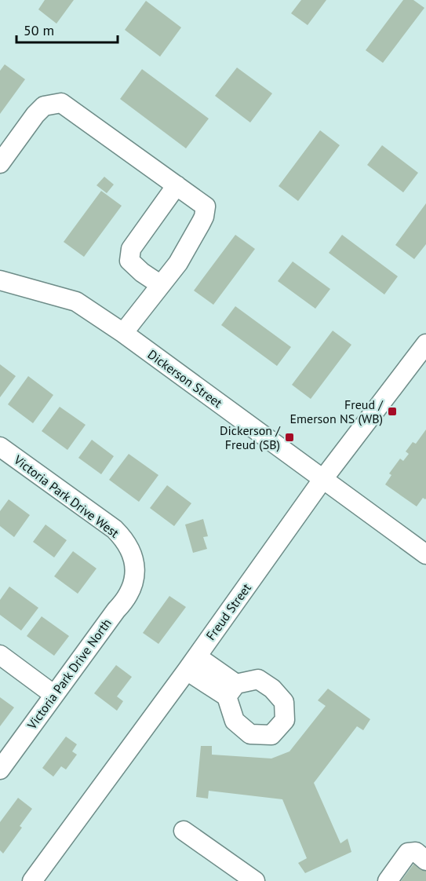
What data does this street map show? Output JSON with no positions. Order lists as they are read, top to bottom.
{
  "streets": {
    "street": [
      "Dickerson Street",
      "Victoria Park Drive West",
      "Freud Street",
      "Victoria Park Drive North"
    ]
  },
  "crossings": [
    ["Dickerson Street", "Freud Street"],
    ["Victoria Park Drive West", "Victoria Park Drive North"]
  ],
  "places": {
    "transit": ["Freud / Emerson NS (WB)", "Dickerson / Freud (SB)"]
  },
  "scale_bar": "50 m"
}
